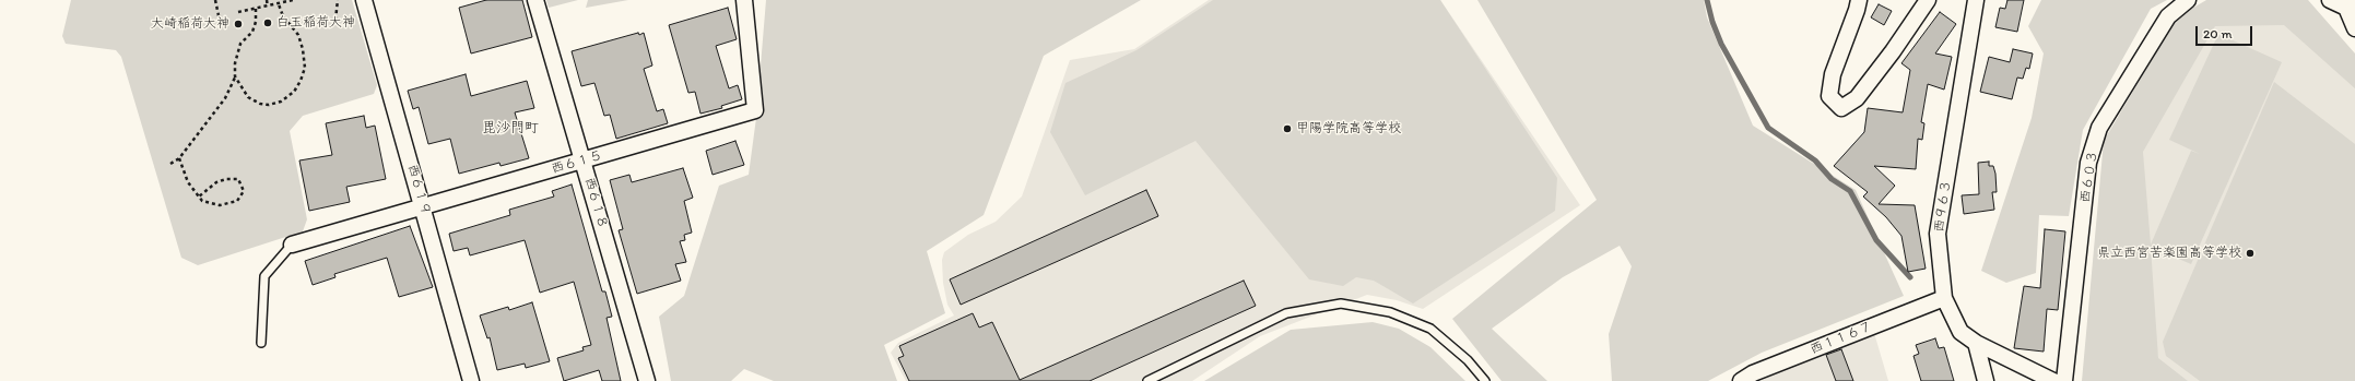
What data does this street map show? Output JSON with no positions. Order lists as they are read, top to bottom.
{
  "streets": {
    "street": [
      "西６１５",
      "西６０３",
      "西６１９",
      "西６１８",
      "西９６３",
      "西１１６７"
    ]
  },
  "crossings": [
    ["西６１５", "西６１９"],
    ["西６１５", "西６１８"],
    ["西９６３", "西１１６７"]
  ],
  "districts": ["毘沙門町"],
  "places": [
    "白玉稲荷大神",
    "大崎稲荷大神",
    "甲陽学院高等学校",
    "県立西宮苦楽園高等学校"
  ],
  "scale_bar": "20 m"
}
